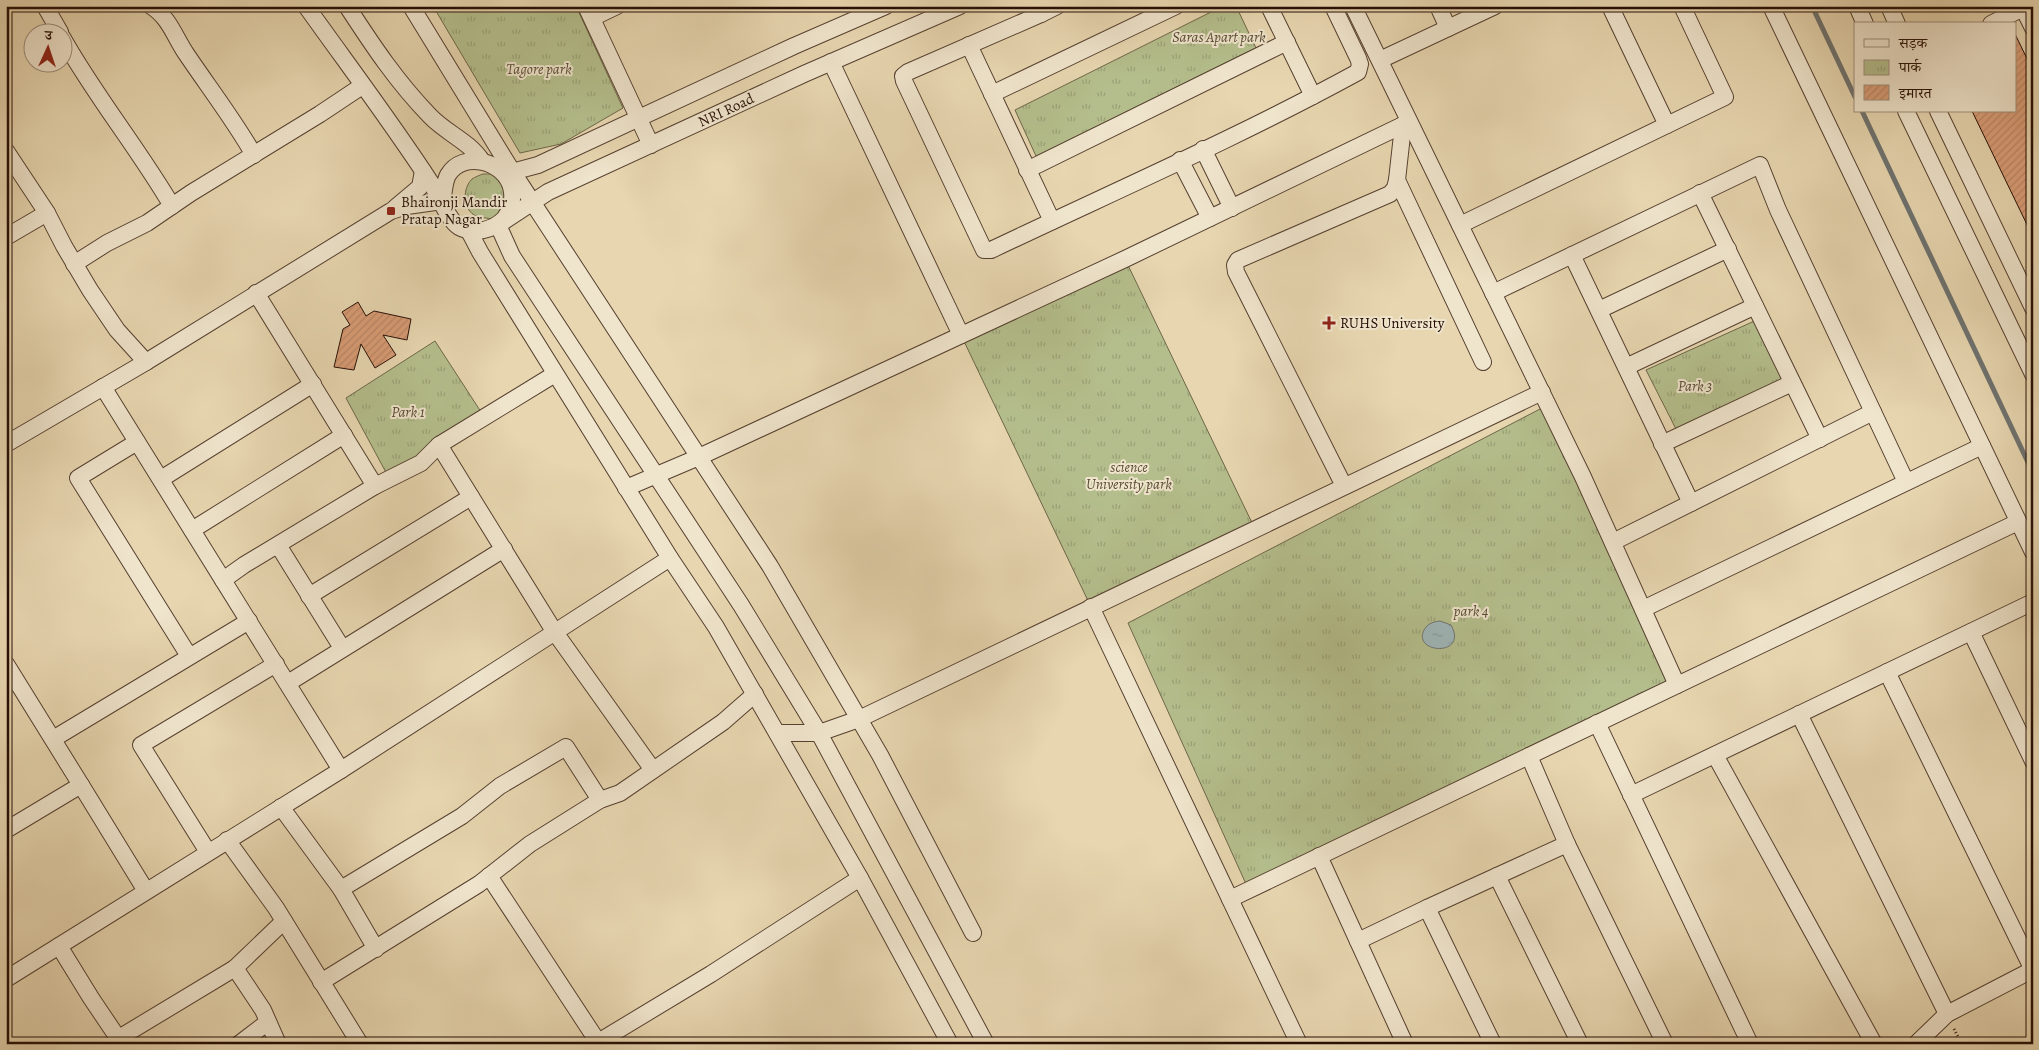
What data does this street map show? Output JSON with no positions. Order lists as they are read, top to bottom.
{
  "streets": {
    "street": ["NRI Road"]
  },
  "parks": [
    "Saras Apart park",
    "Tagore park",
    "Park 3",
    "Park 1",
    "science University park",
    "park 4"
  ],
  "places": {
    "transit": ["Bhaironji Mandir Pratap Nagar"],
    "health": ["RUHS University"]
  },
  "legend": ["सड़क", "पार्क", "इमारत"],
  "north": "top"
}
